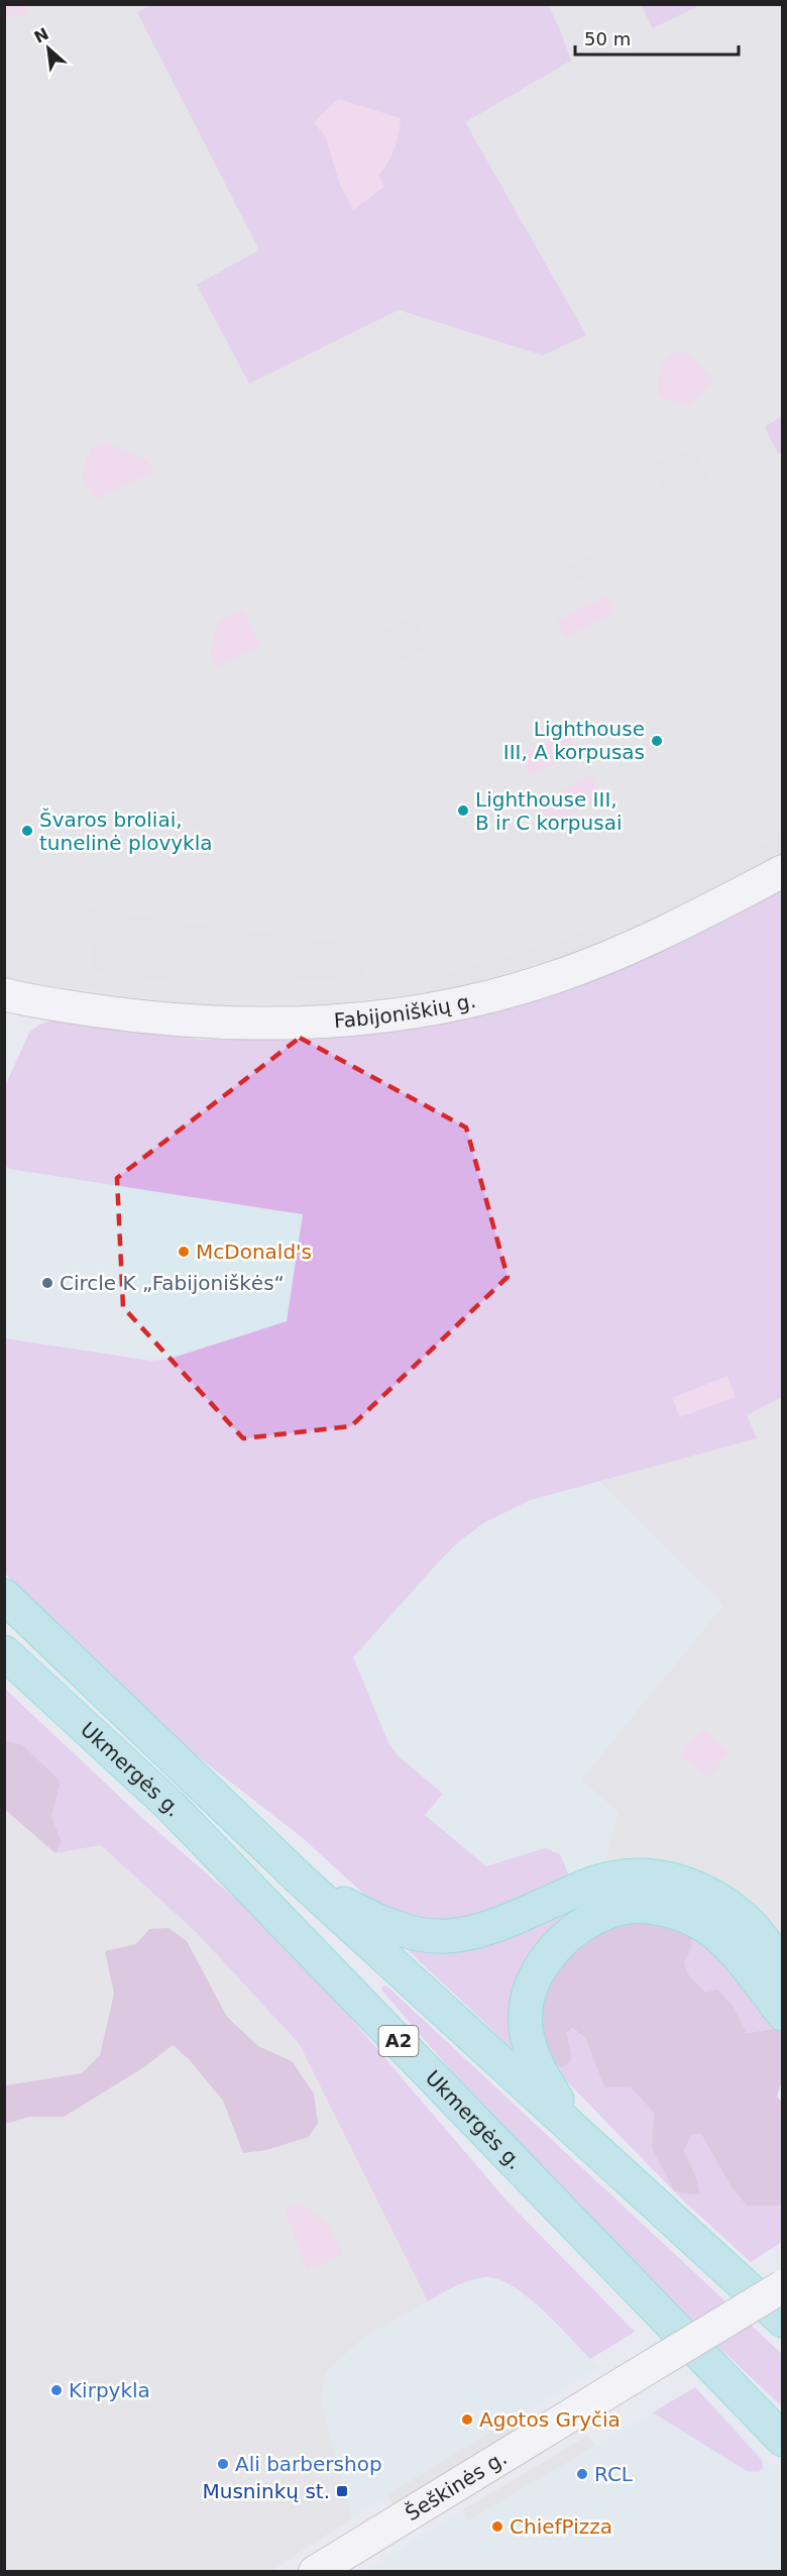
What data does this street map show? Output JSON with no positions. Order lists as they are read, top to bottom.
{
  "streets": {
    "highway": ["Ukmergės g.", "A2"],
    "street": ["Fabijoniškių g.", "Šeškinės g."]
  },
  "places": {
    "other": [
      "Lighthouse III, A korpusas",
      "Lighthouse III, B ir C korpusai",
      "Švaros broliai, tunelinė plovykla",
      "McDonald's",
      "Circle K „Fabijoniškės“",
      "Kirpykla",
      "Agotos Gryčia",
      "Ali barbershop",
      "RCL",
      "ChiefPizza"
    ],
    "transit": ["Musninkų st."]
  },
  "scale_bar": "50 m",
  "north": "top left"
}
